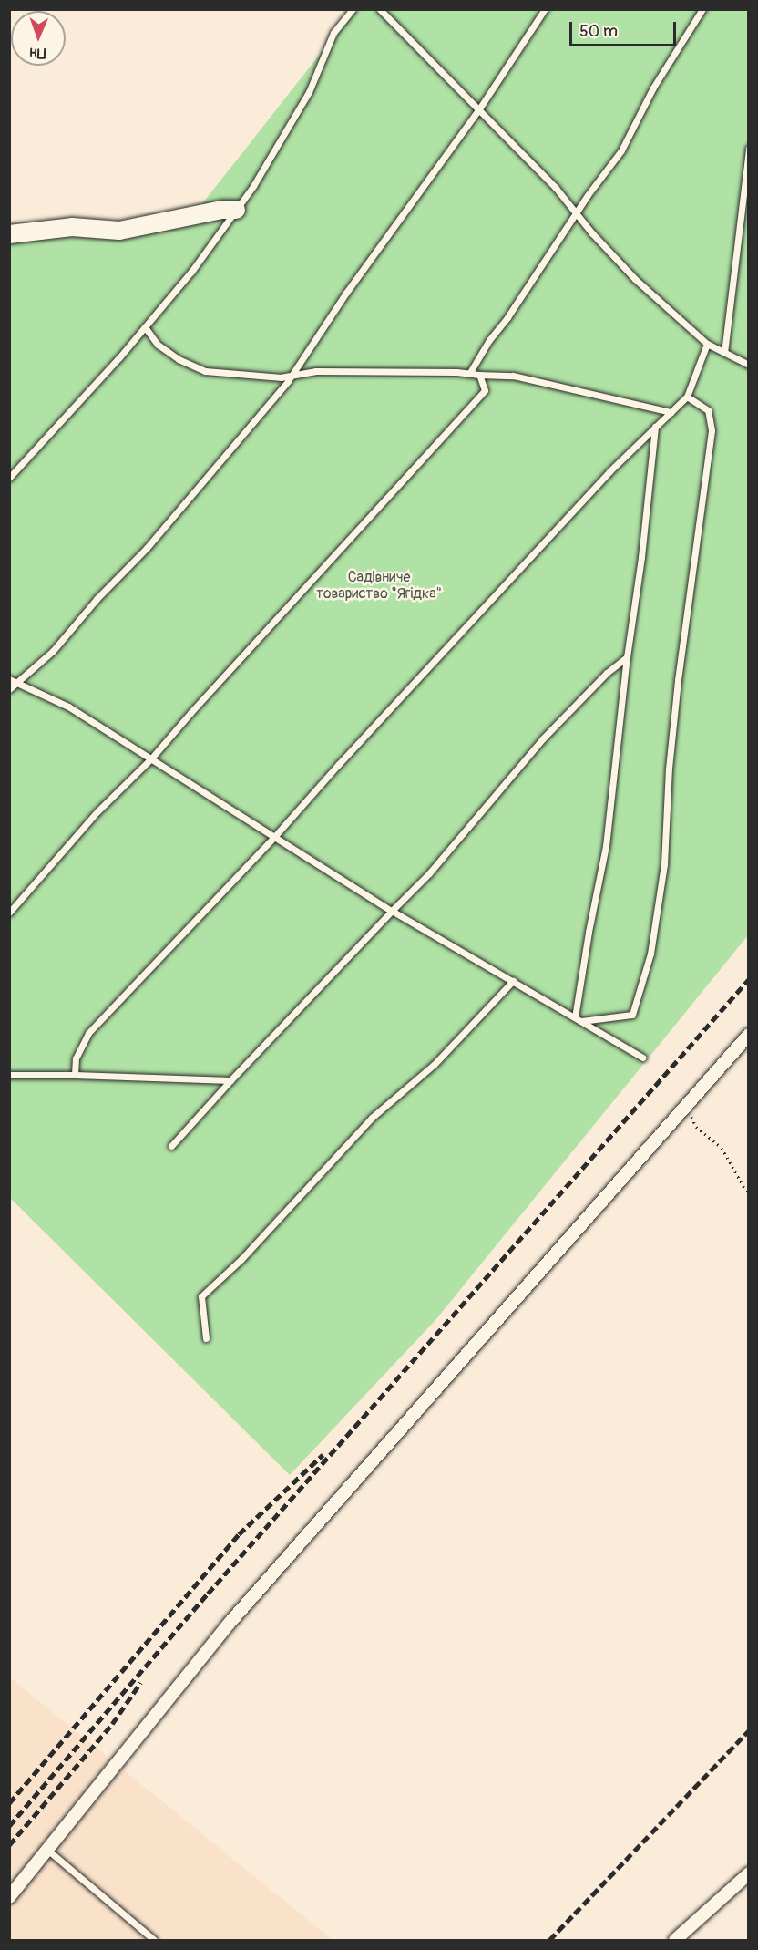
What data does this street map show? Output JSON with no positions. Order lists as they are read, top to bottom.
{
  "parks": ["Садівниче товариство \"Ягідка\""],
  "scale_bar": "50 m",
  "north": "bottom"
}
